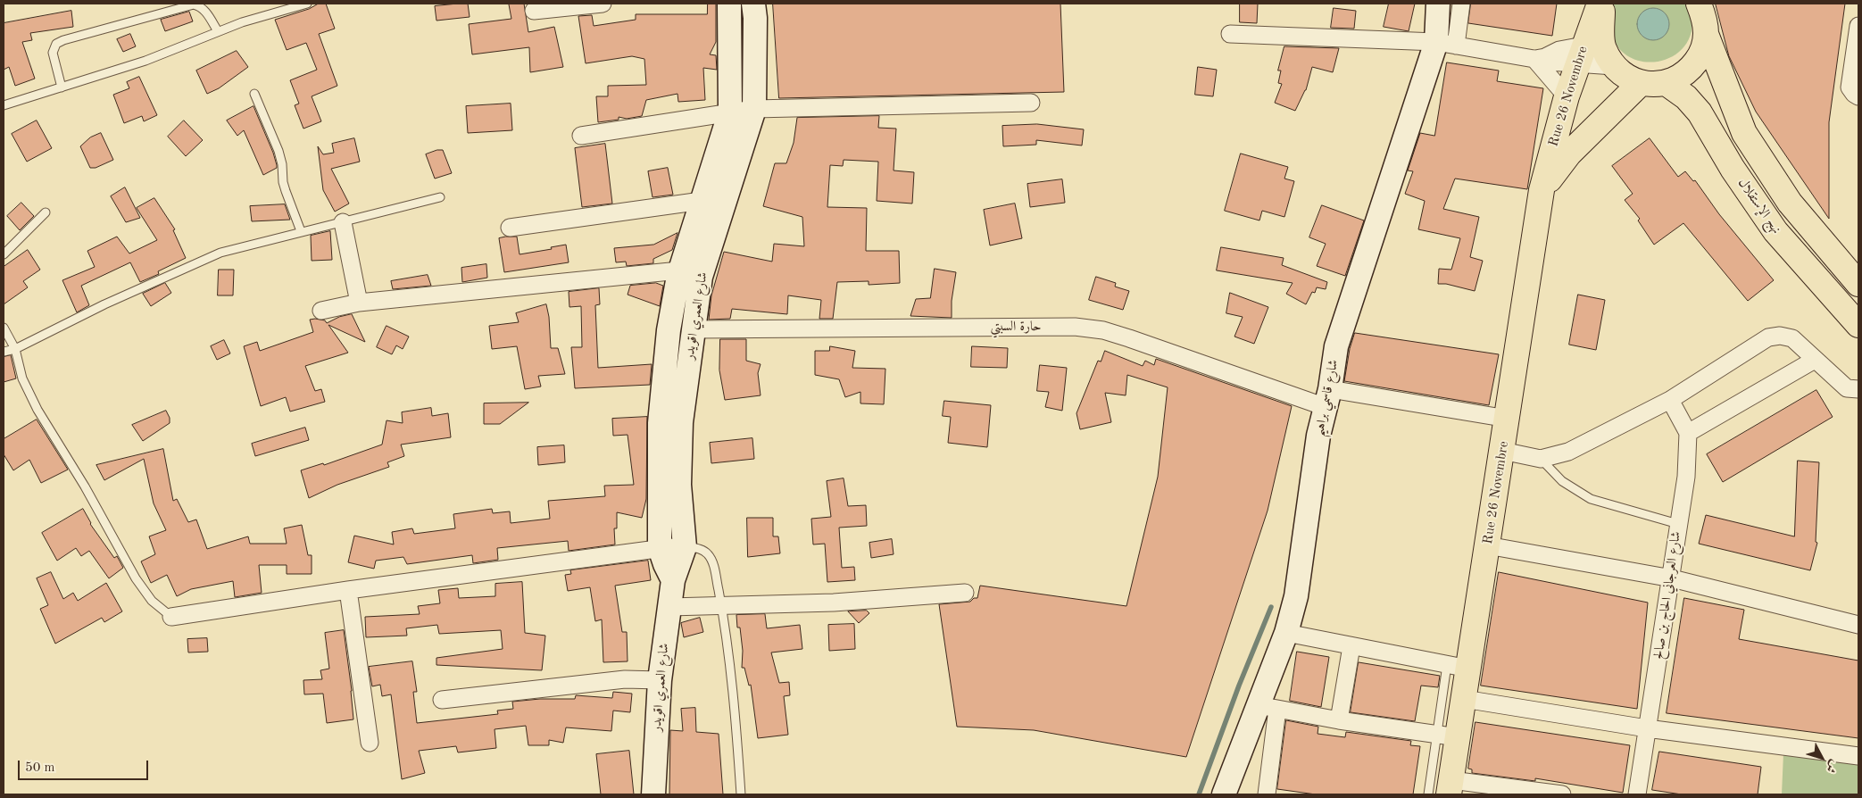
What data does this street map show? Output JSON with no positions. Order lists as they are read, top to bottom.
{
  "streets": {
    "main road": ["Rue 26 Novembre", "نهج الإستقلال"],
    "street": [
      "شارع العمري اقويدر",
      "حارة السبتي",
      "شارع قاسمي براهيم",
      "شارع العرجاني الحاج بن صالح"
    ]
  },
  "crossings": [
    ["Rue 26 Novembre", "حارة السبتي"],
    ["شارع العمري اقويدر", "حارة السبتي"],
    ["حارة السبتي", "شارع قاسمي براهيم"]
  ],
  "scale_bar": "50 m",
  "north": "bottom right"
}
